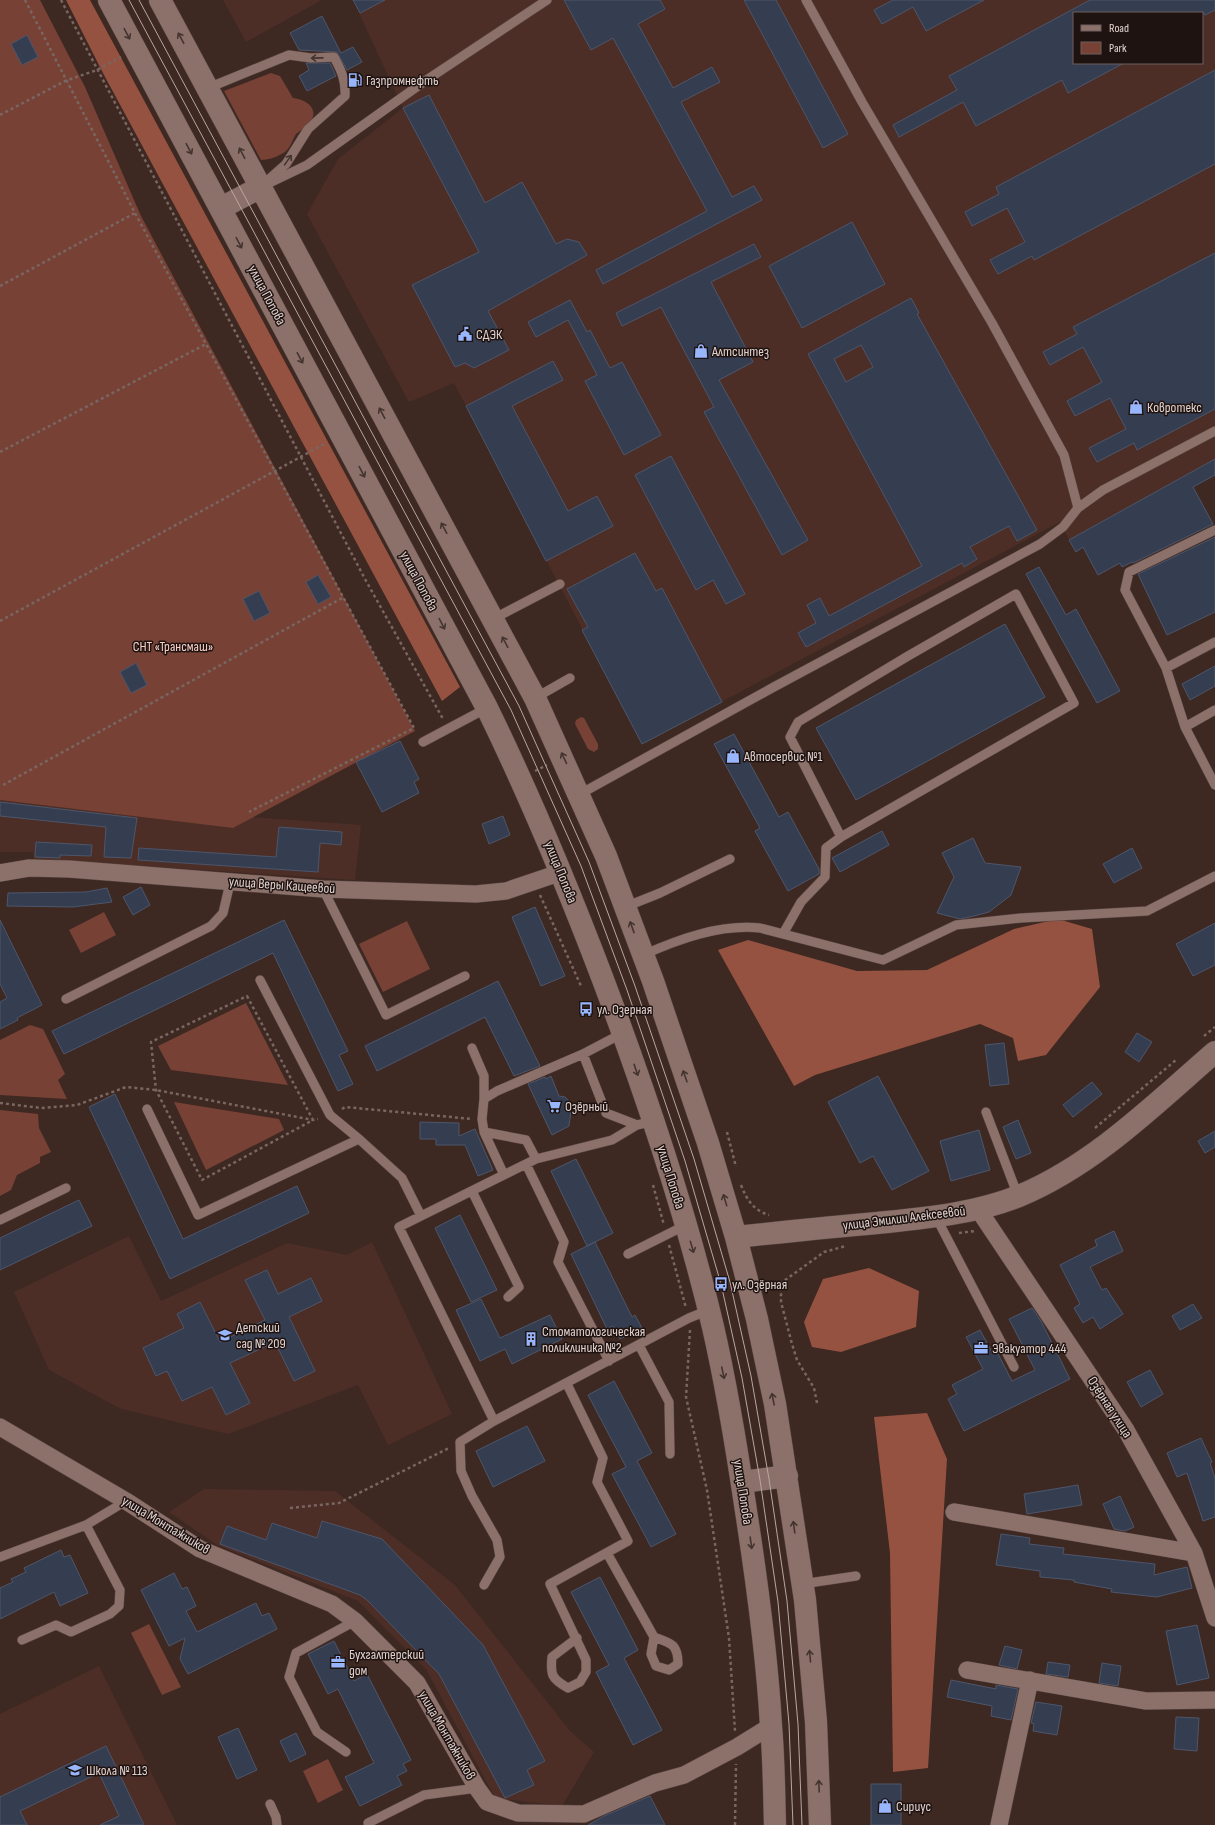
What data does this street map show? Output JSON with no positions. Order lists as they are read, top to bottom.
{
  "streets": {
    "main road": ["улица Попова", "улица Эмилии Алексеевой"],
    "street": ["улица Веры Кащеевой", "Озёрная улица", "улица Монтажников"]
  },
  "crossings": [
    ["улица Попова", "улица Веры Кащеевой"],
    ["улица Попова", "улица Монтажников"],
    ["улица Эмилии Алексеевой", "Озёрная улица"]
  ],
  "parks": ["СНТ «Трансмаш»"],
  "places": {
    "fuel station": ["Газпромнефть"],
    "public building": ["СДЭК"],
    "shop": [
      "Алтсинтез",
      "Ковротекс",
      "Автосервис №1",
      "Сириус"
    ],
    "bus stop": ["ул. Озерная", "ул. Озёрная"],
    "supermarket": ["Озёрный"],
    "school or university": ["Детский сад № 209", "Школа № 113"],
    "building": ["Стоматологическая поликлиника №2"],
    "office": ["Эвакуатор 444", "Бухгалтерский дом"]
  },
  "legend": ["Road", "Park"]
}
